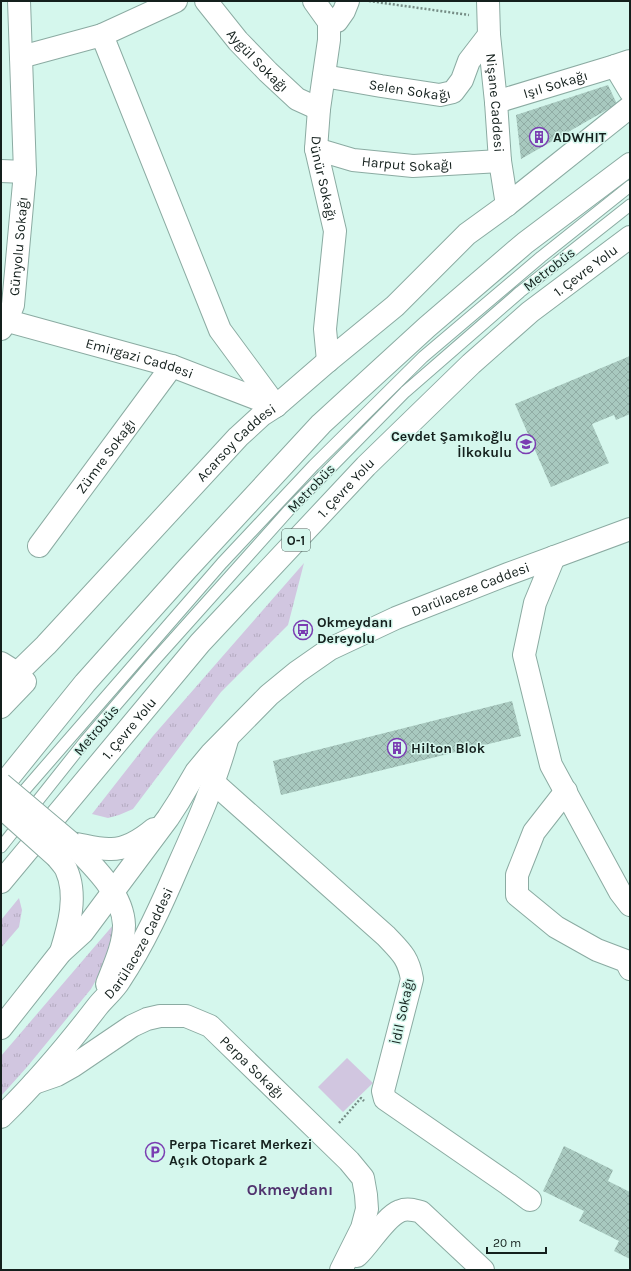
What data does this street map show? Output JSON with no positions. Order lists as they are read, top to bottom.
{
  "streets": {
    "main road": [
      "Aygül Sokağı",
      "Işıl Sokağı",
      "Selen Sokağı",
      "Nişane Caddesi",
      "Harput Sokağı",
      "Dünür Sokağı",
      "Günyolu Sokağı",
      "1. Çevre Yolu",
      "Emirgazi Caddesi",
      "Acarsoy Caddesi",
      "Zümre Sokağı",
      "O-1",
      "Darülaceze Caddesi",
      "İdil Sokağı",
      "Perpa Sokağı"
    ],
    "lane": ["Metrobüs"]
  },
  "crossings": [
    ["Aygül Sokağı", "Dünür Sokağı"],
    ["Işıl Sokağı", "Nişane Caddesi"],
    ["Selen Sokağı", "Nişane Caddesi"],
    ["Selen Sokağı", "Dünür Sokağı"],
    ["Nişane Caddesi", "Harput Sokağı"],
    ["Nişane Caddesi", "Acarsoy Caddesi"],
    ["Harput Sokağı", "Dünür Sokağı"],
    ["Dünür Sokağı", "Acarsoy Caddesi"],
    ["Günyolu Sokağı", "Emirgazi Caddesi"],
    ["Emirgazi Caddesi", "Acarsoy Caddesi"],
    ["Emirgazi Caddesi", "Zümre Sokağı"],
    ["Darülaceze Caddesi", "İdil Sokağı"],
    ["Darülaceze Caddesi", "Perpa Sokağı"]
  ],
  "districts": ["Okmeydanı"],
  "places": {
    "building": ["ADWHIT", "Hilton Blok"],
    "school or university": ["Cevdet Şamıkoğlu İlkokulu"],
    "bus stop": ["Okmeydanı Dereyolu"],
    "parking": ["Perpa Ticaret Merkezi Açık Otopark 2"]
  },
  "scale_bar": "20 m"
}
